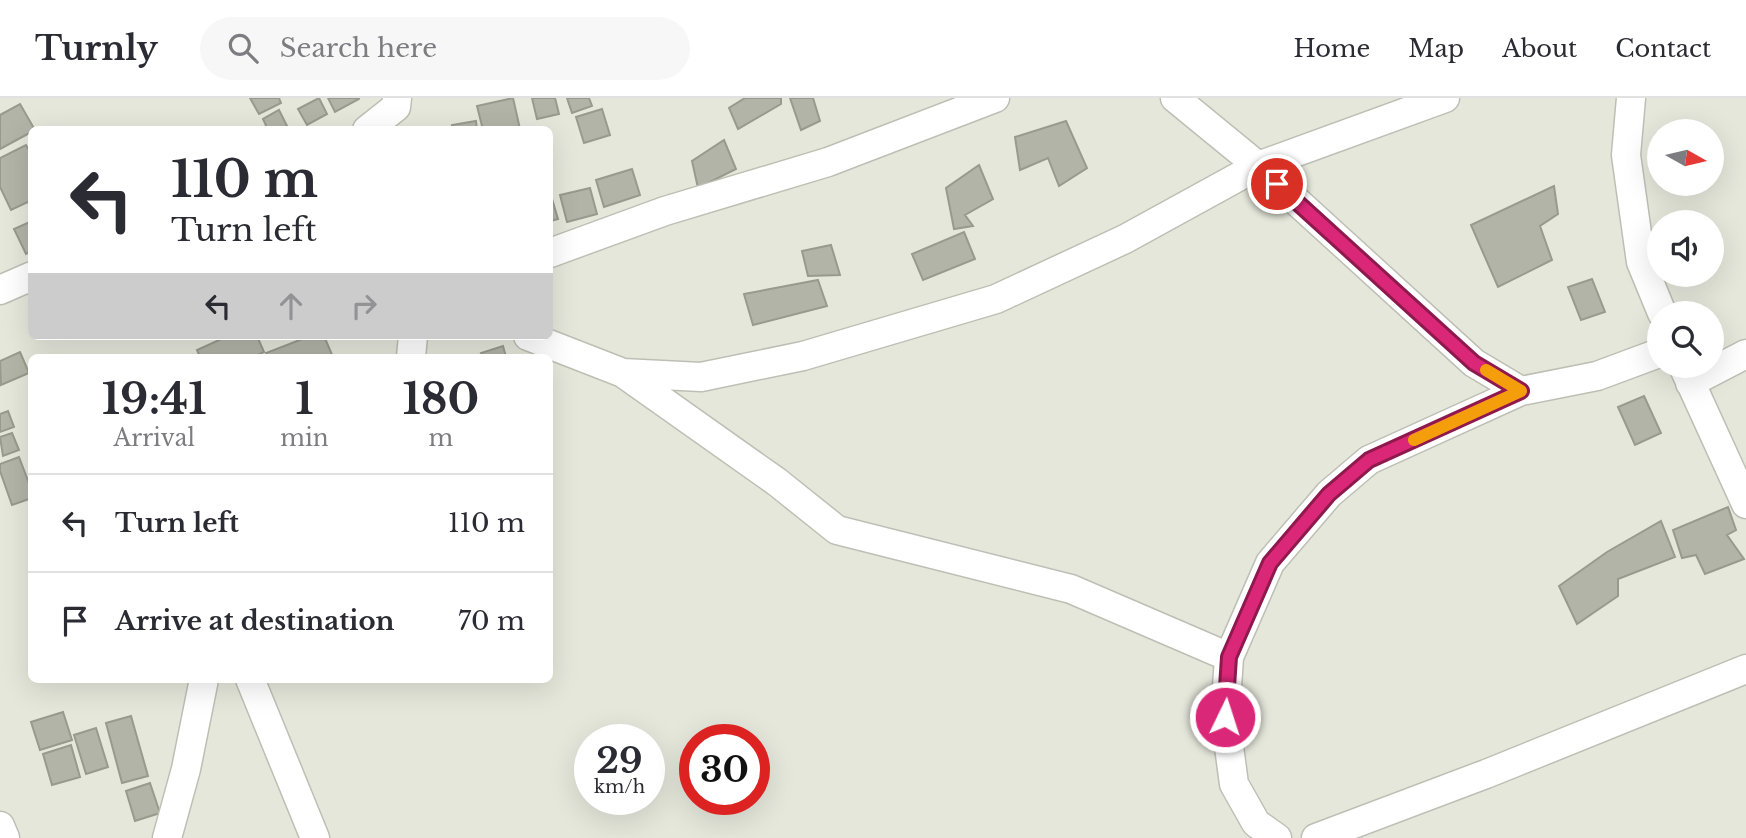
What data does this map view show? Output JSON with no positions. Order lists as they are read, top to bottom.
{
  "north": "right",
  "page": {
    "header": "Turnly",
    "search": "Search here",
    "nav": [
      "Home",
      "Map",
      "About",
      "Contact"
    ],
    "turn": ["110 m", "Turn left"],
    "eta": [
      "19:41",
      "Arrival",
      "1",
      "min",
      "180",
      "m"
    ],
    "list": [
      {
        "name": "Turn left",
        "value": "110 m"
      },
      {
        "name": "Arrive at destination",
        "value": "70 m"
      }
    ],
    "speed": "29 km/h",
    "limit": "30"
  }
}
